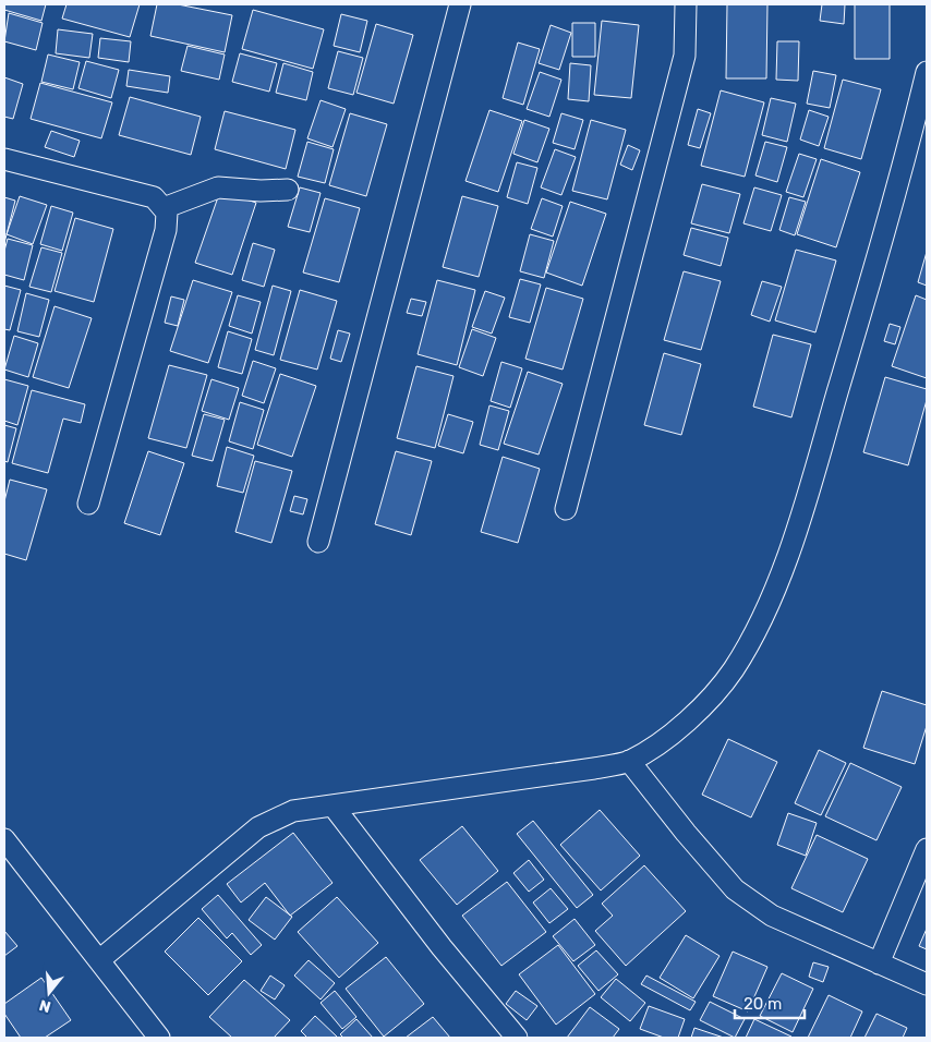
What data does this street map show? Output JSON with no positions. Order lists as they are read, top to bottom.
{
  "scale_bar": "20 m",
  "north": "bottom"
}
